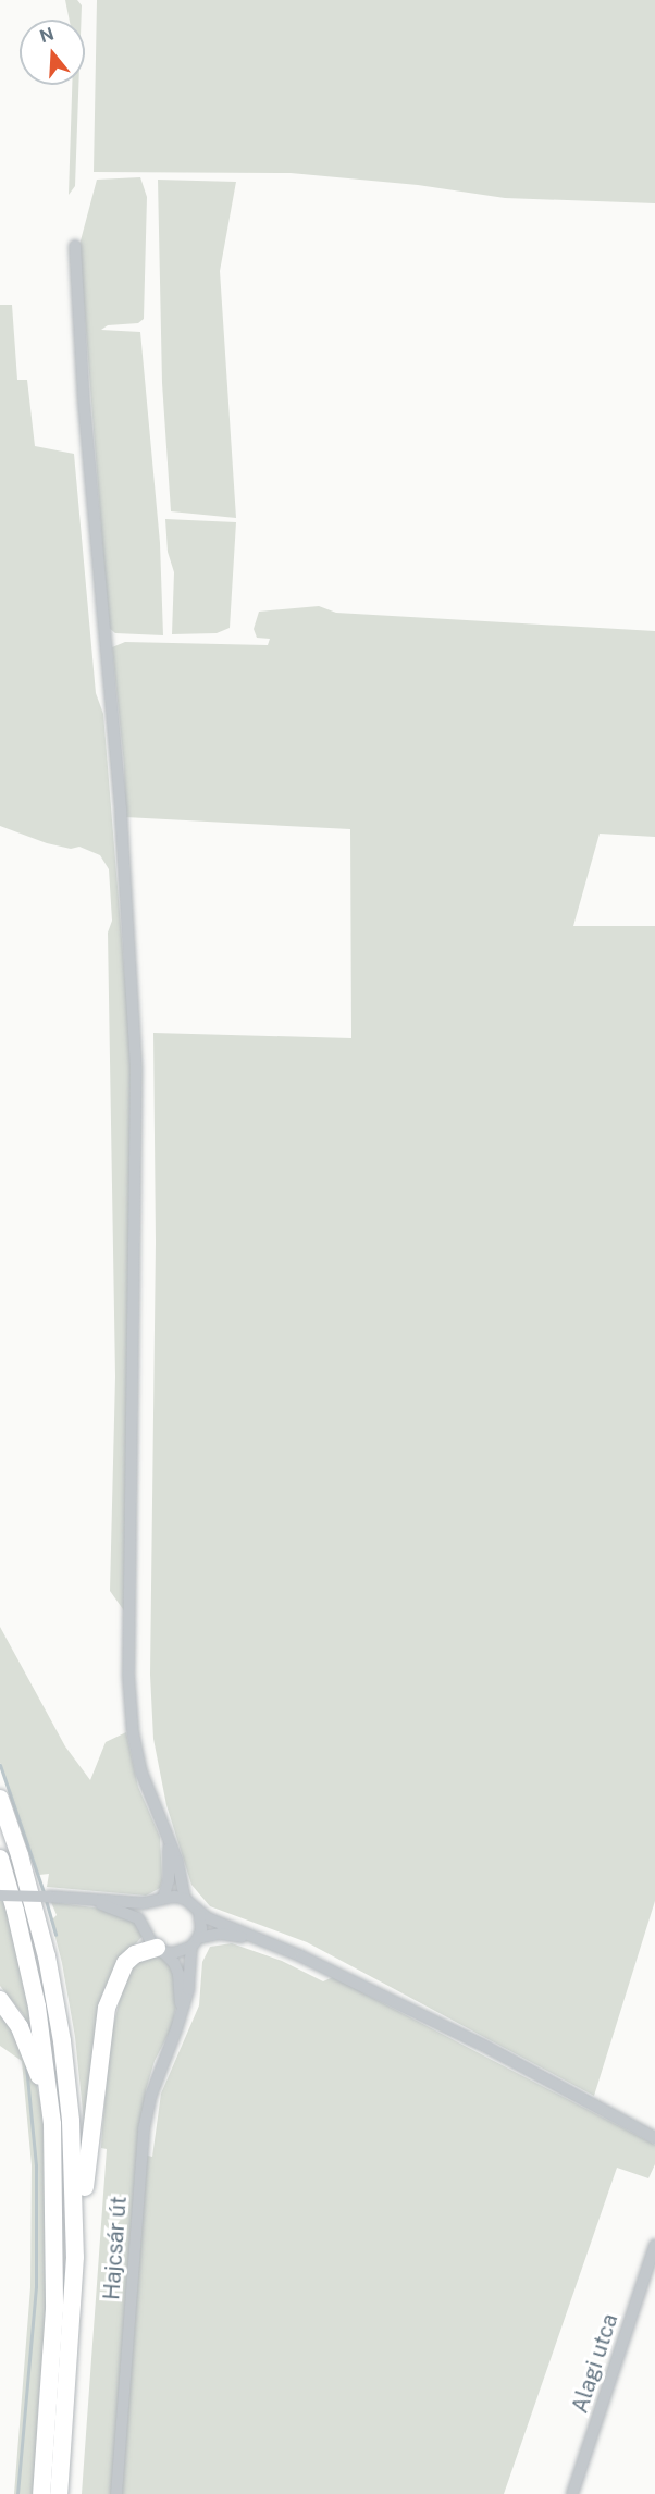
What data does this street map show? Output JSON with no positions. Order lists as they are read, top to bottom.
{
  "streets": {
    "street": ["Hajcsár út", "Alagi utca"]
  },
  "north": "top"
}
